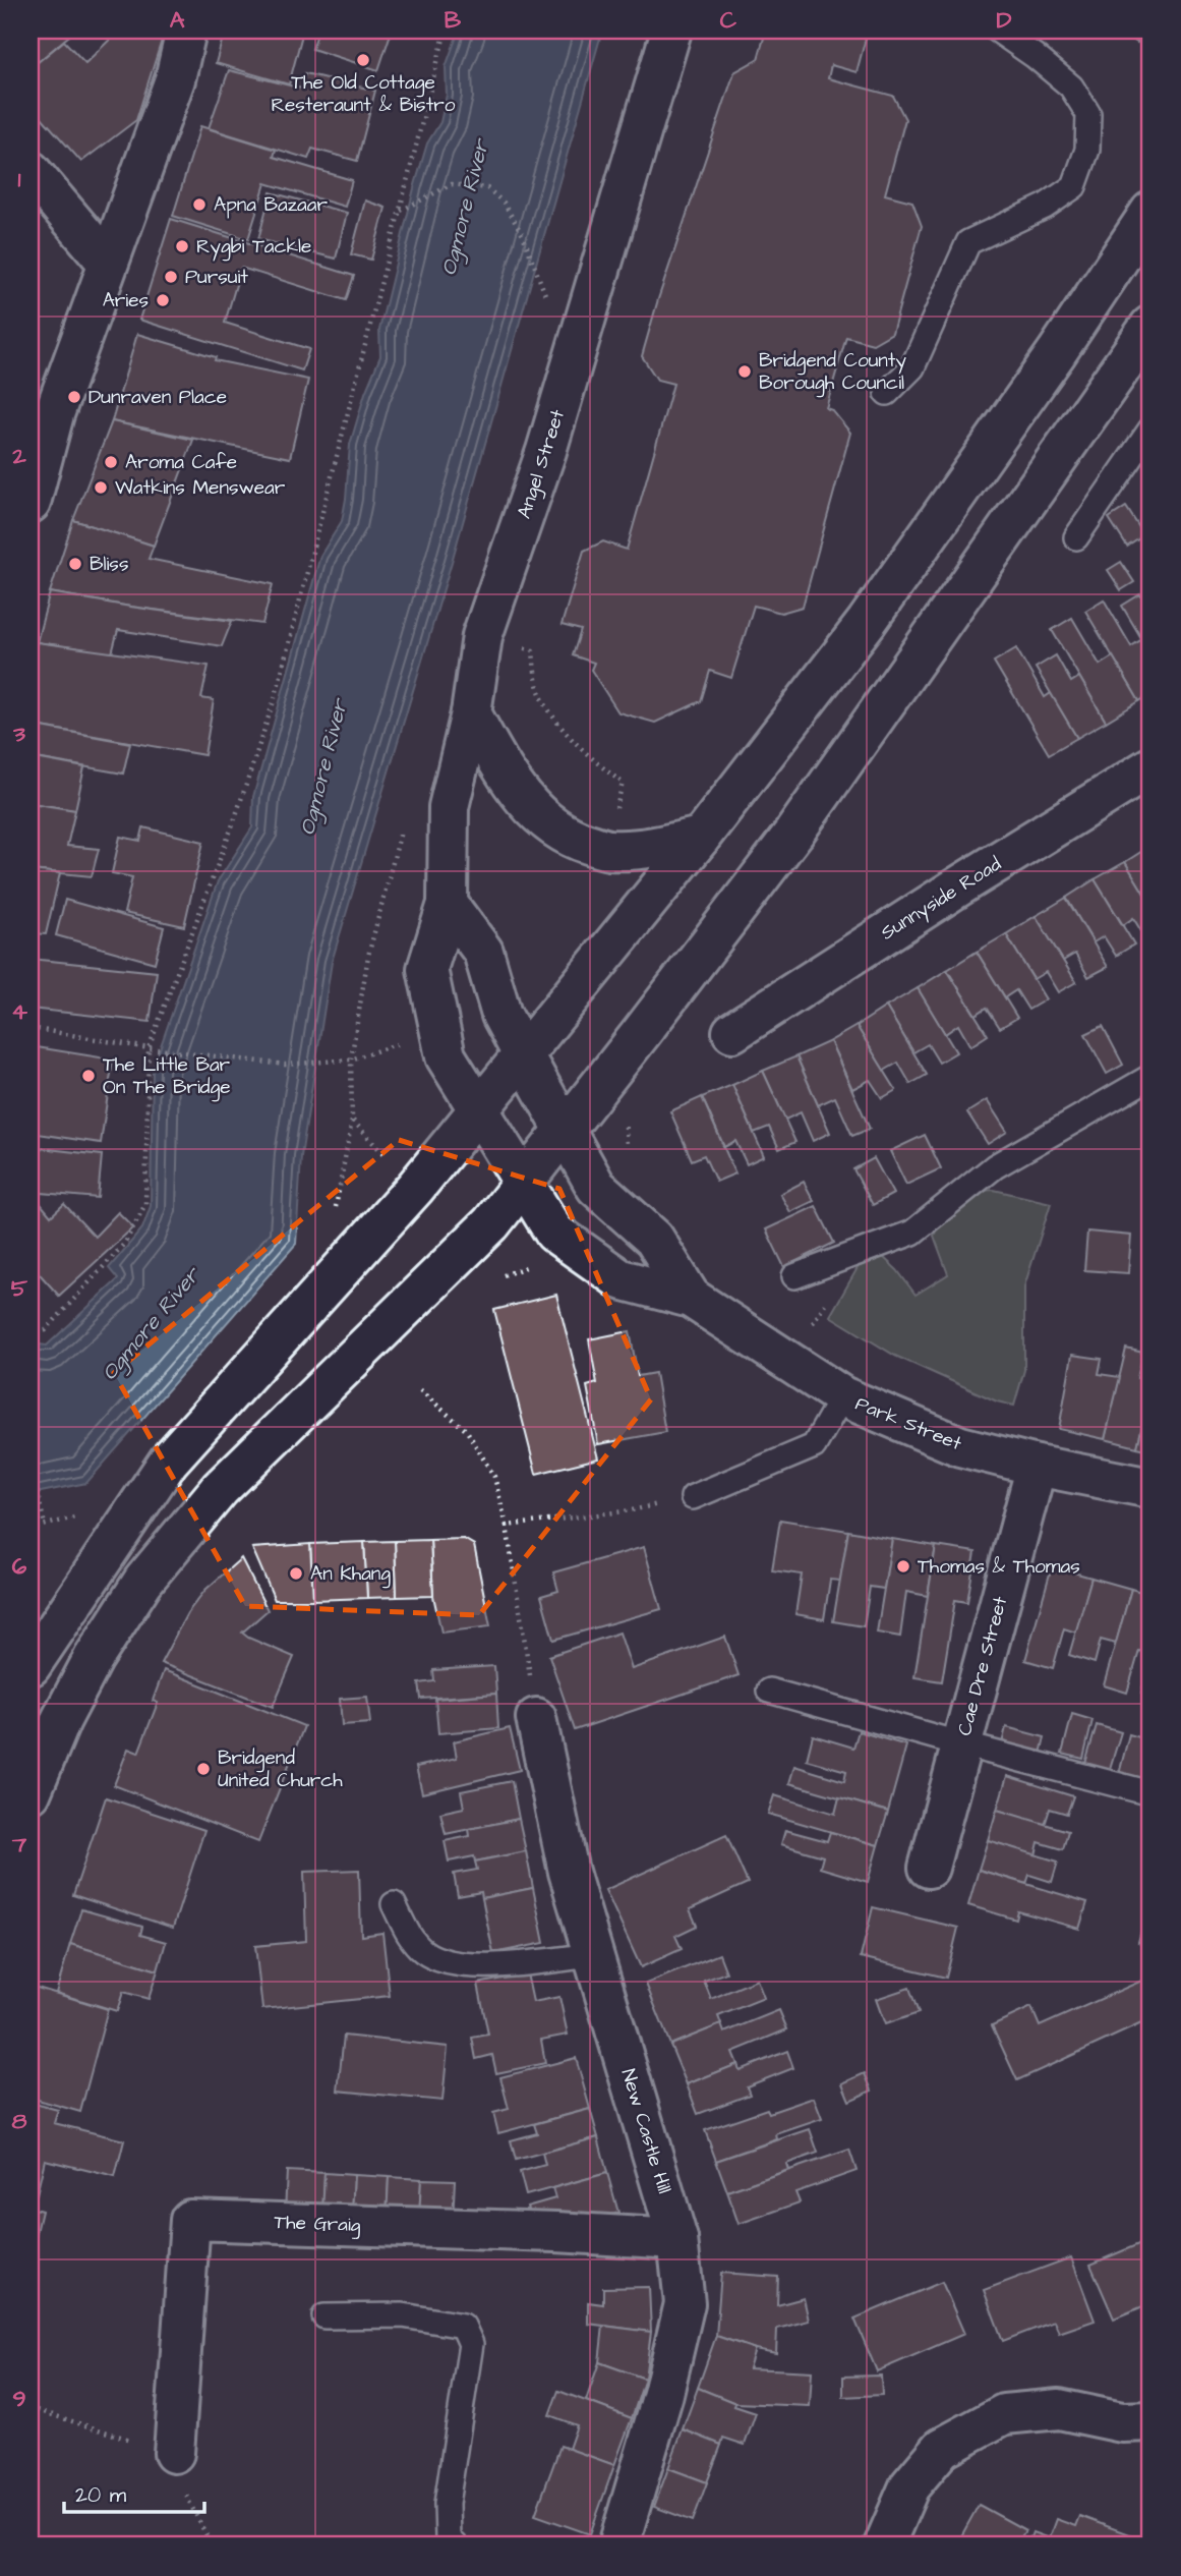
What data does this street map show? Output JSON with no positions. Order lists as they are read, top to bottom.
{
  "streets": {
    "main road": [
      "Angel Street",
      "Sunnyside Road",
      "Park Street",
      "Cae Dre Street",
      "New Castle Hill",
      "The Graig"
    ]
  },
  "crossings": [
    ["Angel Street", "Park Street"],
    ["Park Street", "Cae Dre Street"],
    ["New Castle Hill", "The Graig"]
  ],
  "water": ["Ogmore River"],
  "places": [
    "The Old Cottage Resteraunt & Bistro",
    "Apna Bazaar",
    "Rygbi Tackle",
    "Pursuit",
    "Aries",
    "Bridgend County Borough Council",
    "Dunraven Place",
    "Aroma Cafe",
    "Watkins Menswear",
    "Bliss",
    "The Little Bar On The Bridge",
    "Thomas & Thomas",
    "An Khang",
    "Bridgend United Church"
  ],
  "scale_bar": "20 m",
  "grid": {
    "columns": [
      "A",
      "B",
      "C",
      "D"
    ],
    "rows": [
      "1",
      "2",
      "3",
      "4",
      "5",
      "6",
      "7",
      "8",
      "9"
    ]
  }
}
